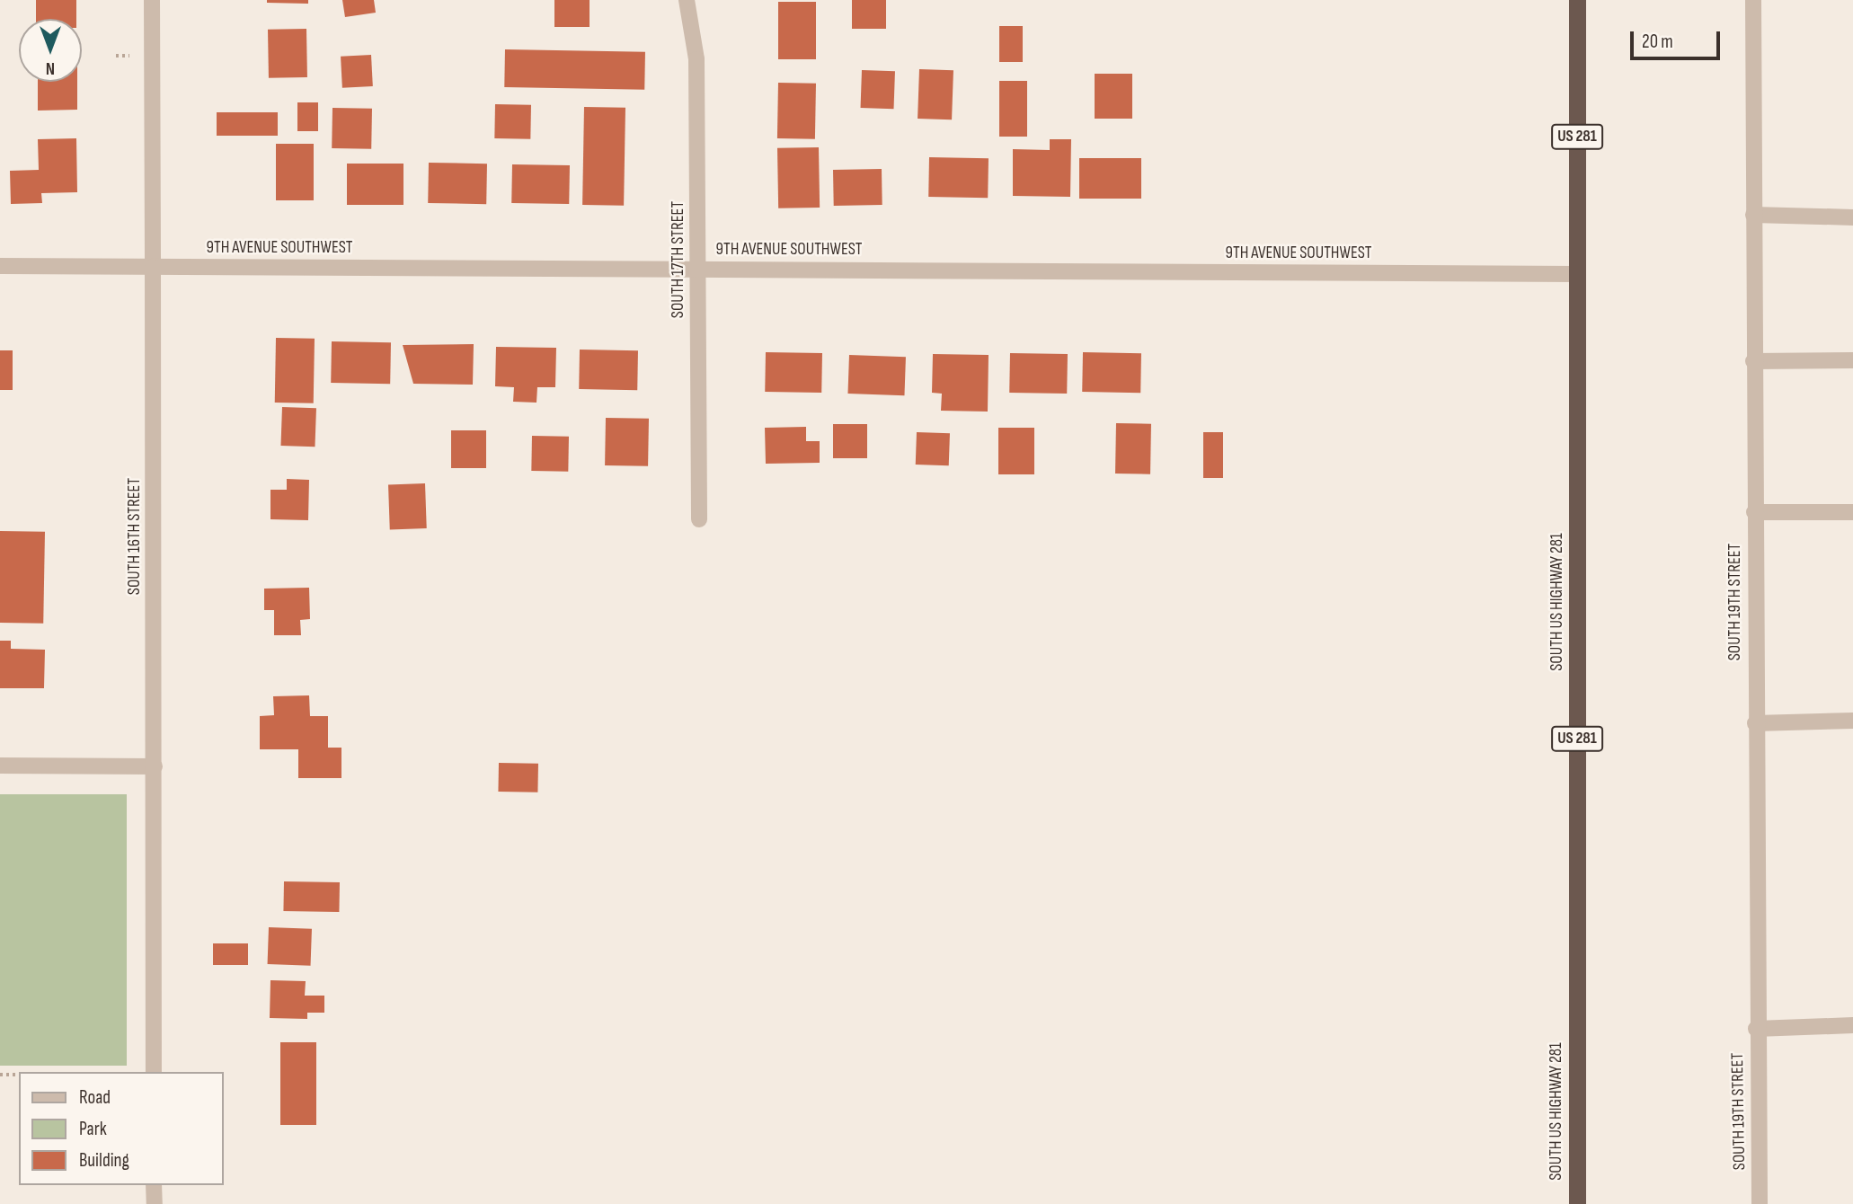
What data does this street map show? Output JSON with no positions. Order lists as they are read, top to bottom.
{
  "streets": {
    "highway": ["US 281", "SOUTH US HIGHWAY 281"],
    "street": [
      "9TH AVENUE SOUTHWEST",
      "SOUTH 17TH STREET",
      "SOUTH 16TH STREET",
      "SOUTH 19TH STREET"
    ]
  },
  "crossings": [
    ["9TH AVENUE SOUTHWEST", "SOUTH 17TH STREET"],
    ["9TH AVENUE SOUTHWEST", "SOUTH 16TH STREET"],
    ["9TH AVENUE SOUTHWEST", "SOUTH US HIGHWAY 281"]
  ],
  "legend": ["Road", "Park", "Building"],
  "scale_bar": "20 m",
  "north": "bottom"
}
